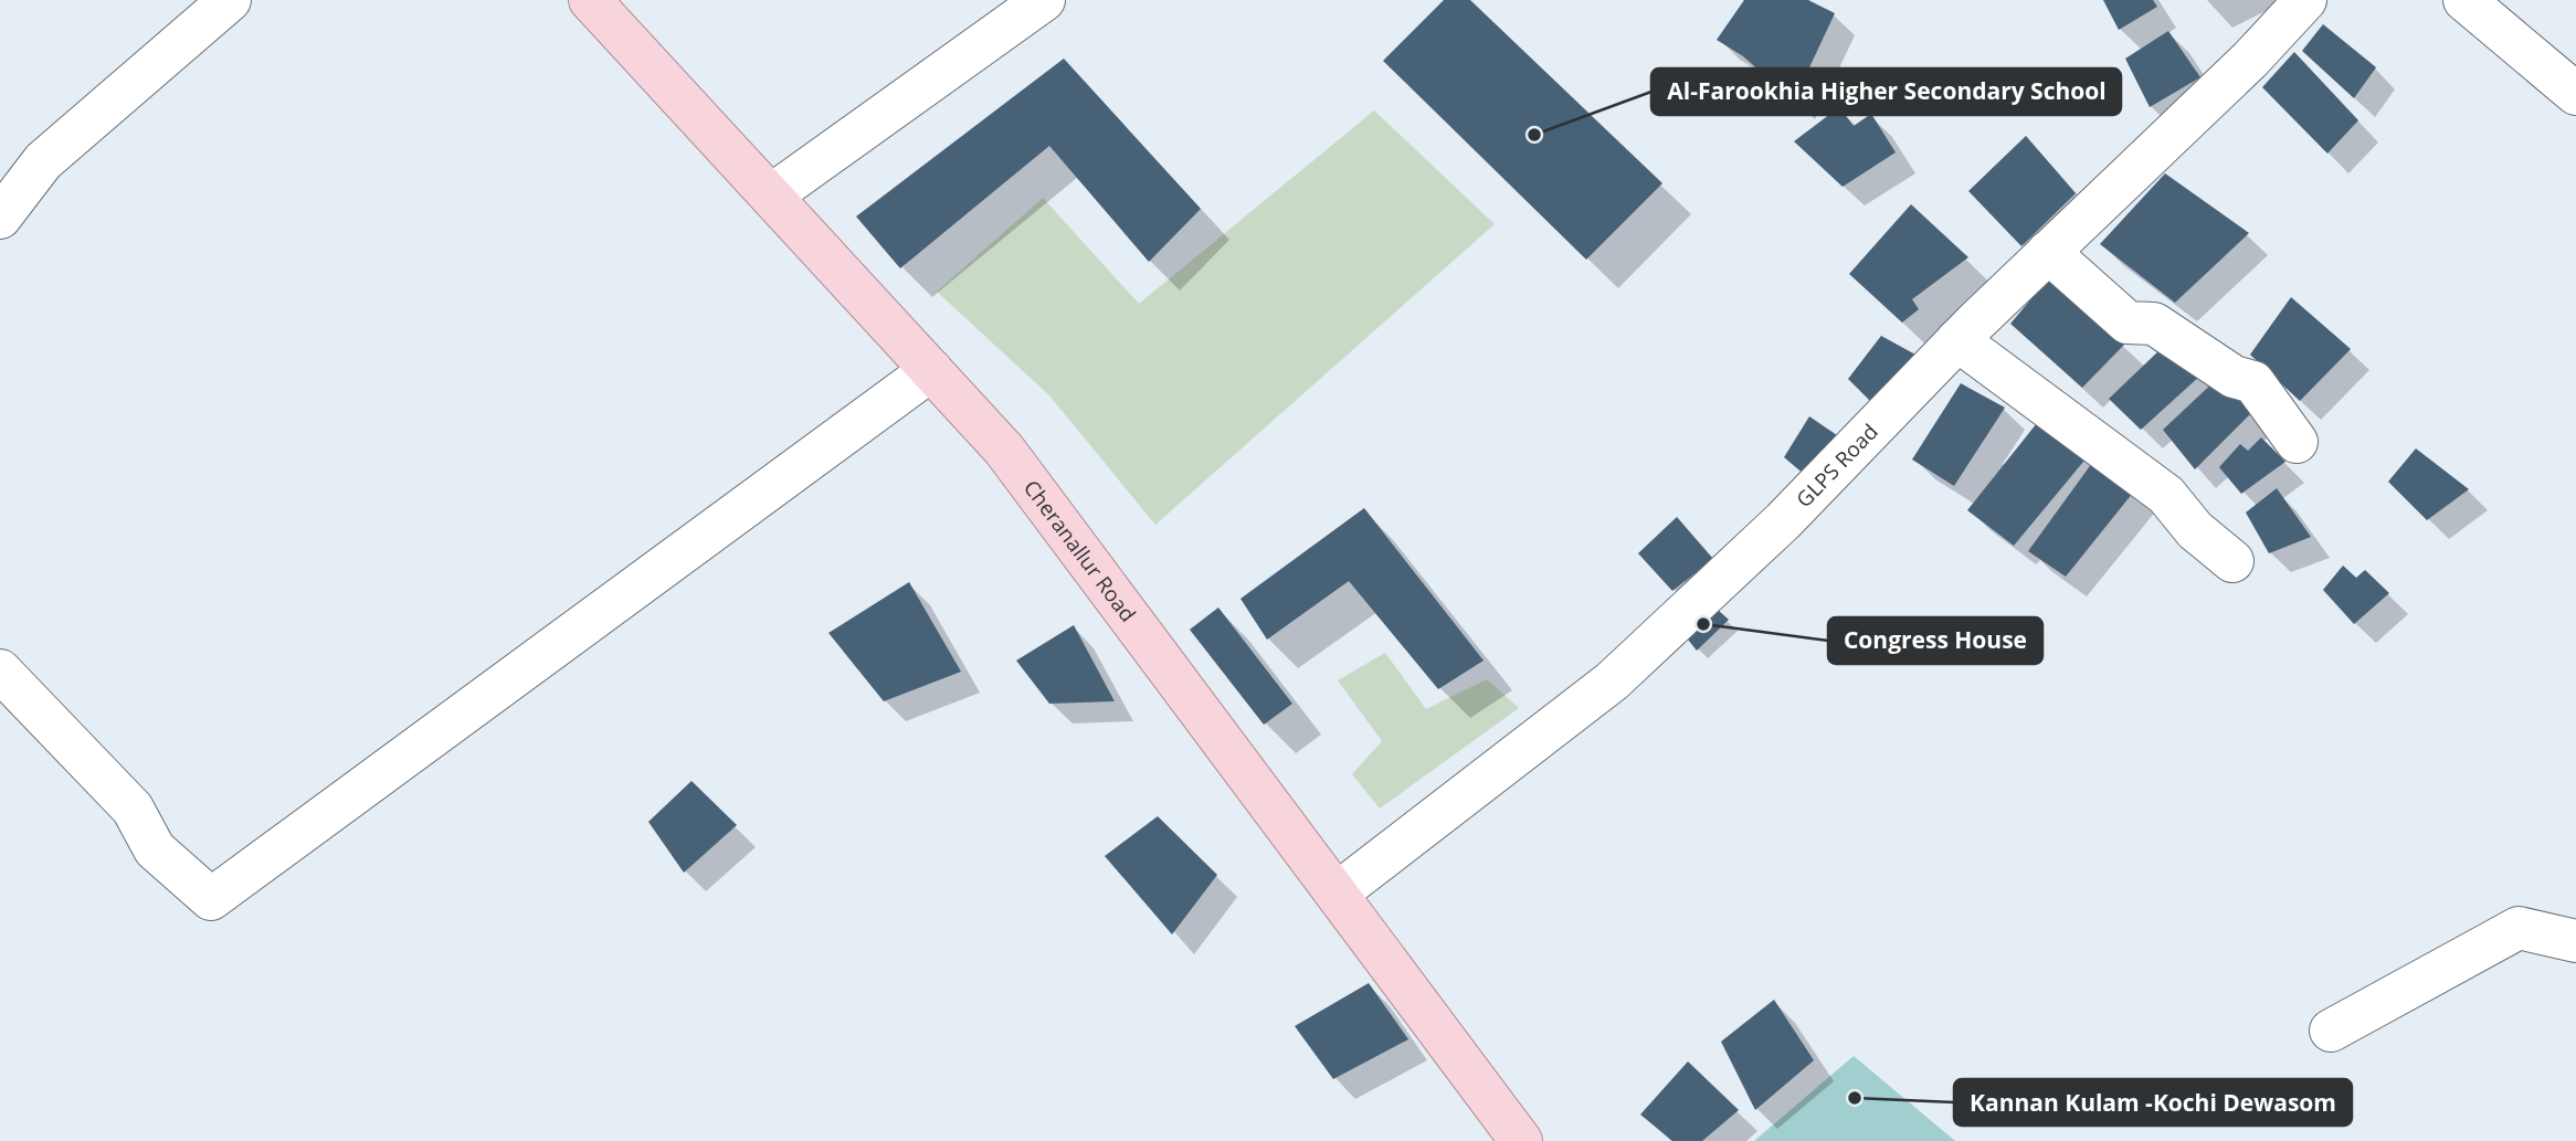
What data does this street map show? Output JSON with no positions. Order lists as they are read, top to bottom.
{
  "streets": {
    "main road": ["Cheranallur Road"],
    "street": ["GLPS Road"]
  },
  "crossings": [
    ["GLPS Road", "Cheranallur Road"]
  ],
  "places": ["Al-Farookhia Higher Secondary School", "Congress House", "Kannan Kulam -Kochi Dewasom"]
}
